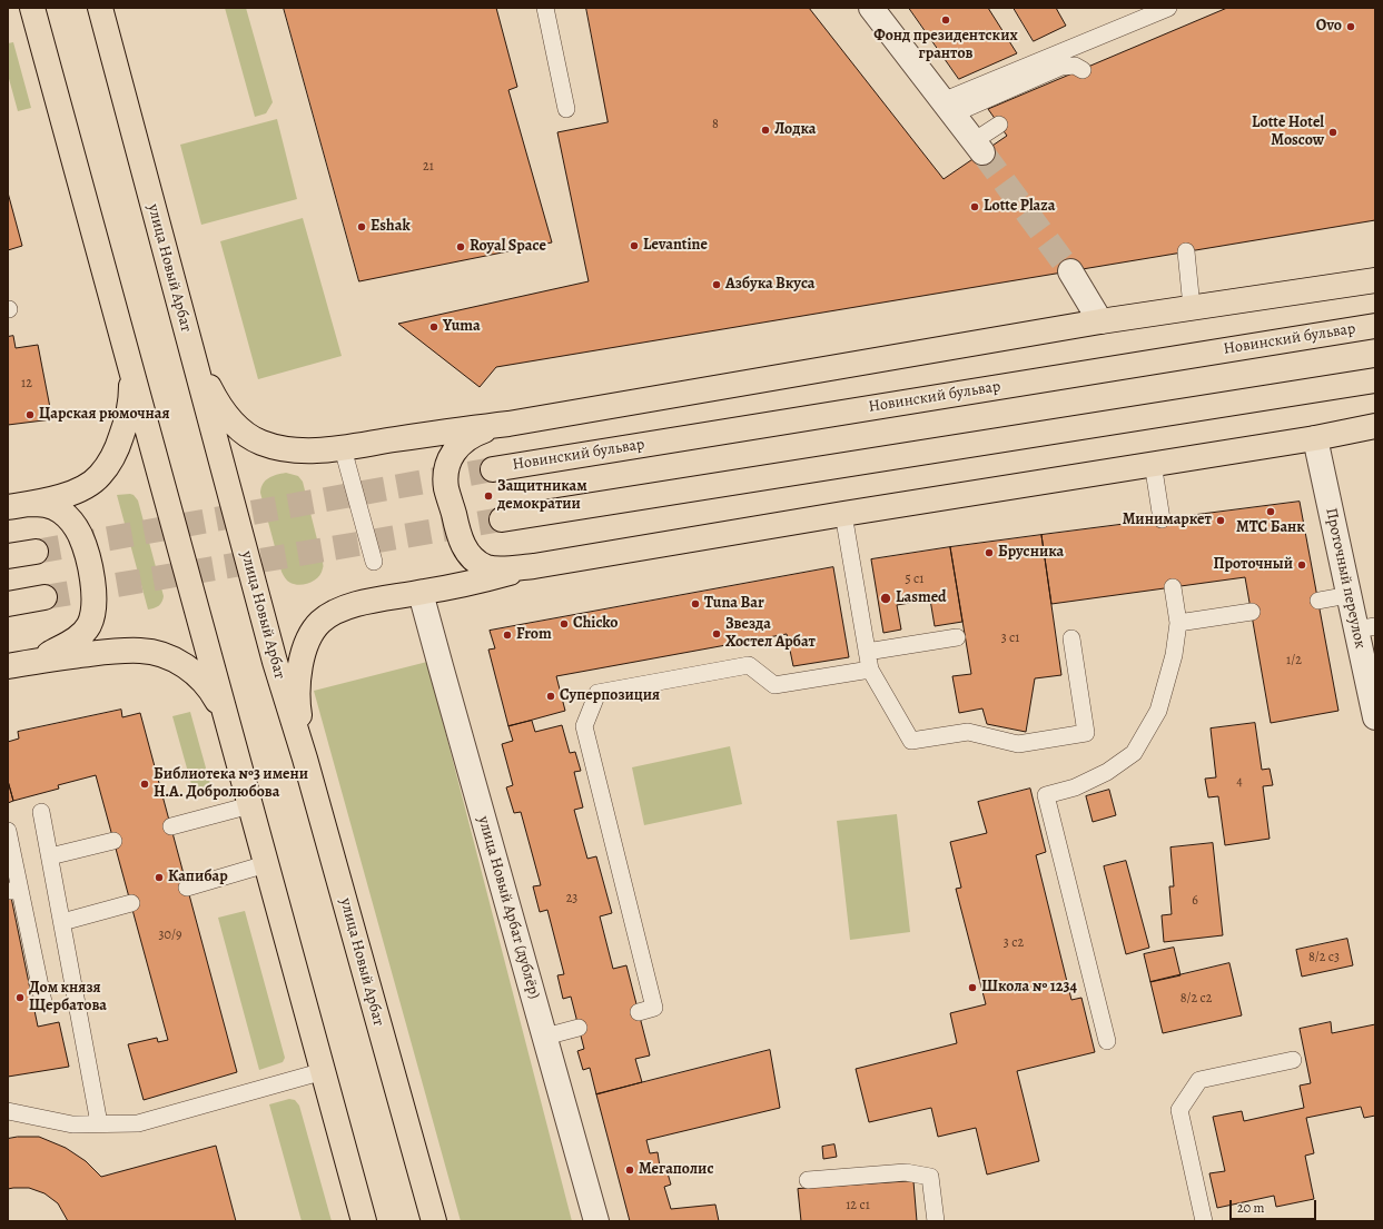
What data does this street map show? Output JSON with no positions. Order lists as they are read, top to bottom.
{
  "streets": {
    "main road": ["улица Новый Арбат", "Новинский бульвар"],
    "street": ["Проточный переулок", "улица Новый Арбат (дублёр)"]
  },
  "places": [
    "Фонд президентских грантов",
    "Ovo",
    "Лодка",
    "Lotte Hotel Moscow",
    "Lotte Plaza",
    "Eshak",
    "Levantine",
    "Royal Space",
    "Азбука Вкуса",
    "Yuma",
    "Царская рюмочная",
    "Защитникам демократии",
    "МТС Банк",
    "Минимаркет",
    "Брусника",
    "Проточный",
    "Lasmed",
    "Tuna Bar",
    "Chicko",
    "Звезда Хостел Арбат",
    "From",
    "Суперпозиция",
    "Библиотека №3 имени Н.А. Добролюбова",
    "Капибар",
    "Школа № 1234",
    "Дом князя Щербатова",
    "Мегаполис"
  ],
  "house_numbers": [
    "8",
    "21",
    "12",
    "5 с1",
    "3 с1",
    "1/2",
    "4",
    "23",
    "6",
    "30/9",
    "3 с2",
    "8/2 с3",
    "8/2 с2",
    "12 с1"
  ],
  "scale_bar": "20 m"
}
